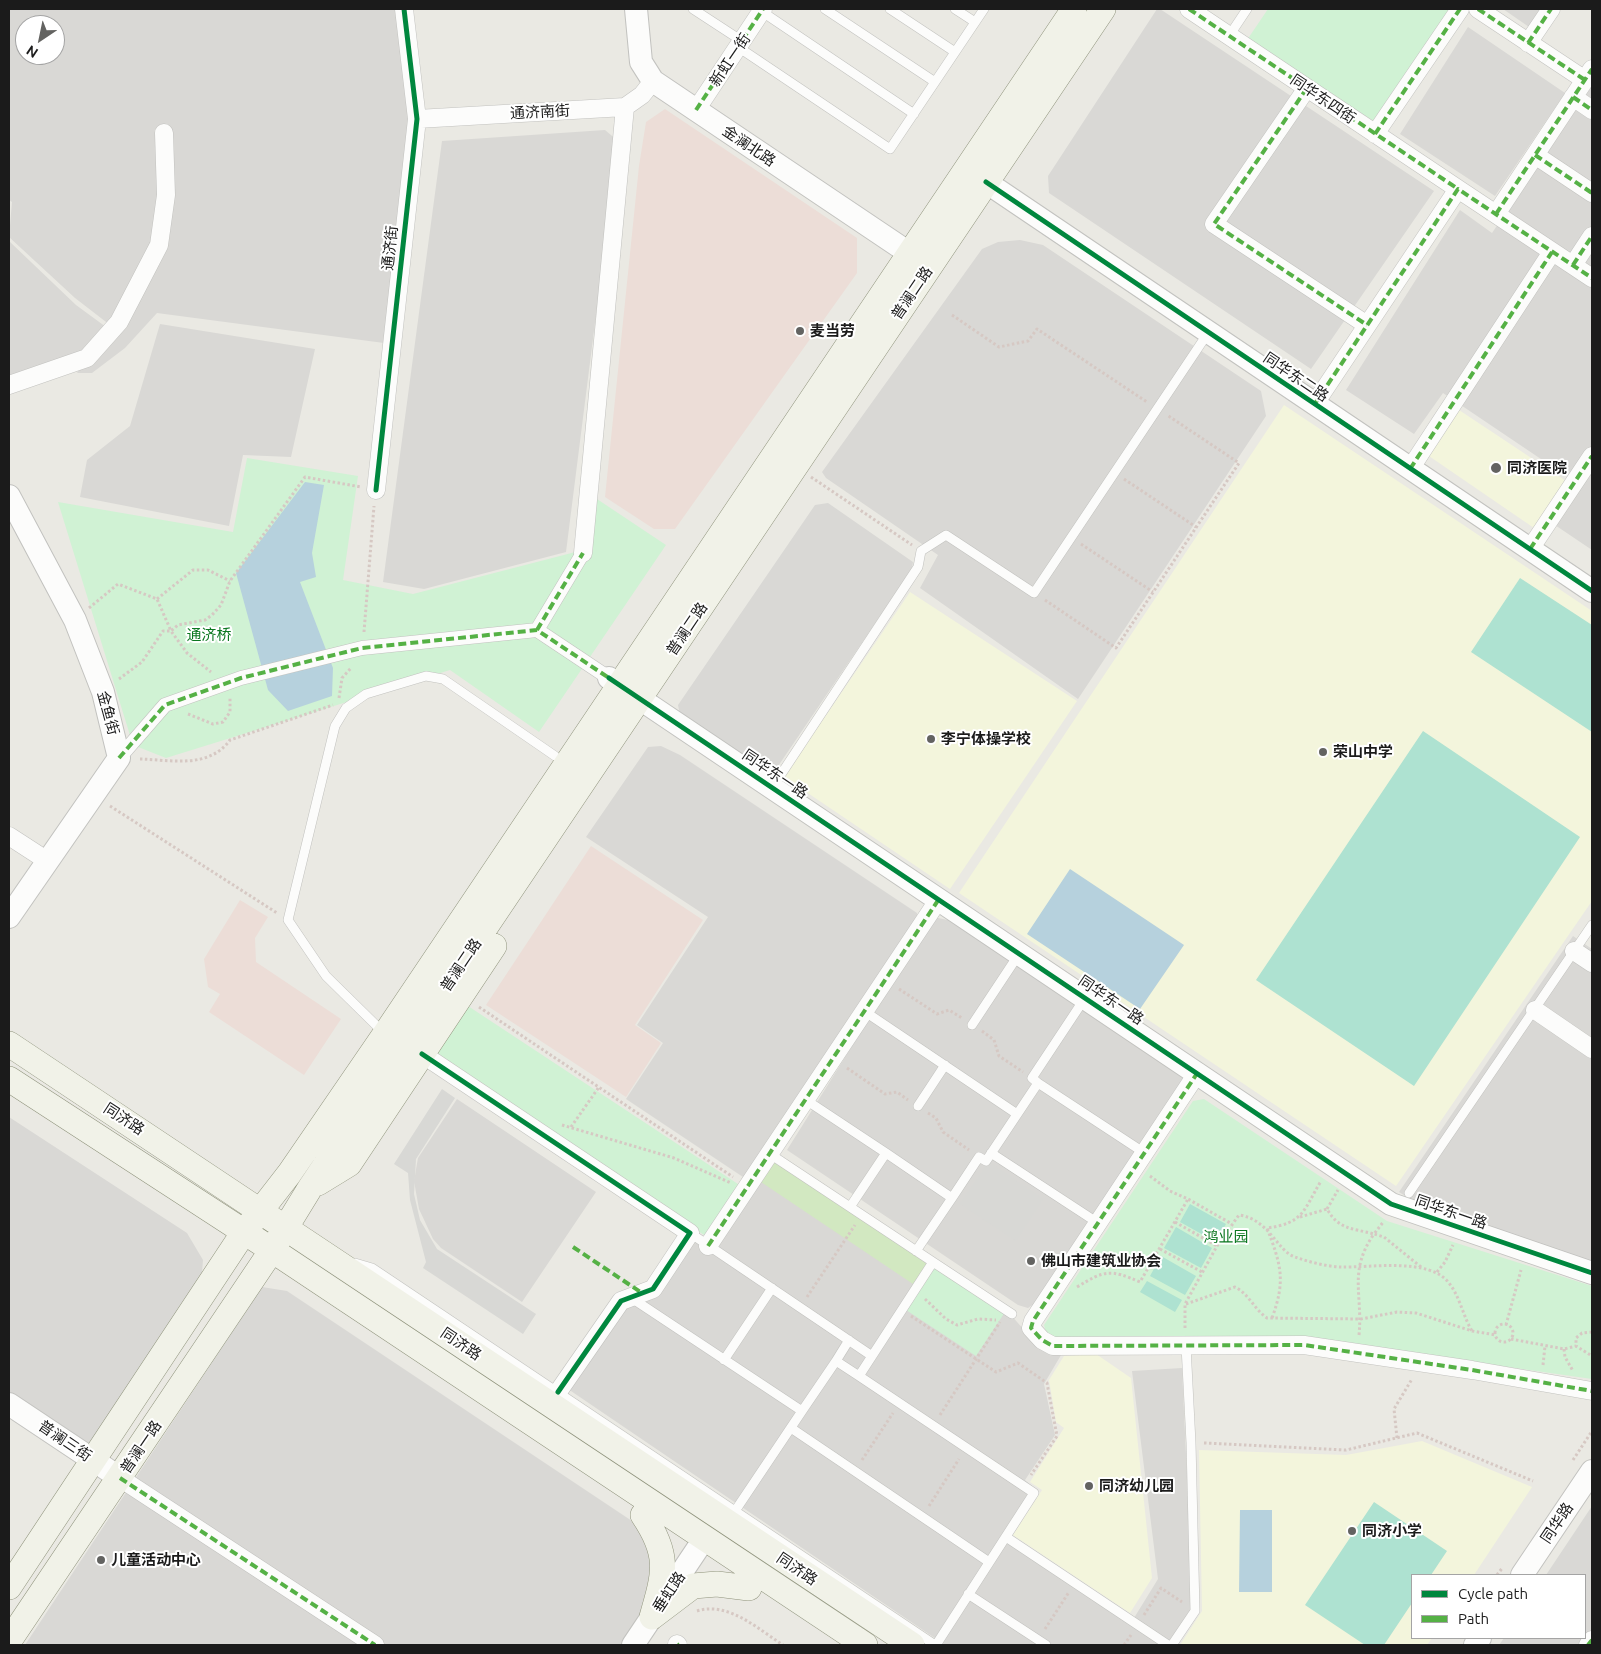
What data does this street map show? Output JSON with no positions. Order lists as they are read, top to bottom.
{
  "streets": {
    "main road": ["普澜二路", "同济路", "普澜一路"],
    "street": [
      "新虹一街",
      "同华东四街",
      "通济南街",
      "金澜北路",
      "通济街",
      "同华东二路",
      "金鱼街",
      "同华东一路",
      "普澜三街",
      "同华路",
      "垂虹路"
    ]
  },
  "crossings": [
    ["新虹一街", "金澜北路"],
    ["通济南街", "通济街"],
    ["金澜北路", "普澜二路"],
    ["普澜二路", "同华东二路"],
    ["普澜二路", "同华东一路"],
    ["普澜二路", "同济路"],
    ["普澜二路", "普澜一路"],
    ["同济路", "普澜一路"],
    ["同济路", "垂虹路"],
    ["普澜三街", "普澜一路"]
  ],
  "parks": ["通济桥", "鸿业园"],
  "places": [
    "麦当劳",
    "同济医院",
    "李宁体操学校",
    "荣山中学",
    "佛山市建筑业协会",
    "同济幼儿园",
    "同济小学",
    "儿童活动中心"
  ],
  "legend": ["Cycle path", "Path"],
  "north": "bottom left"
}
